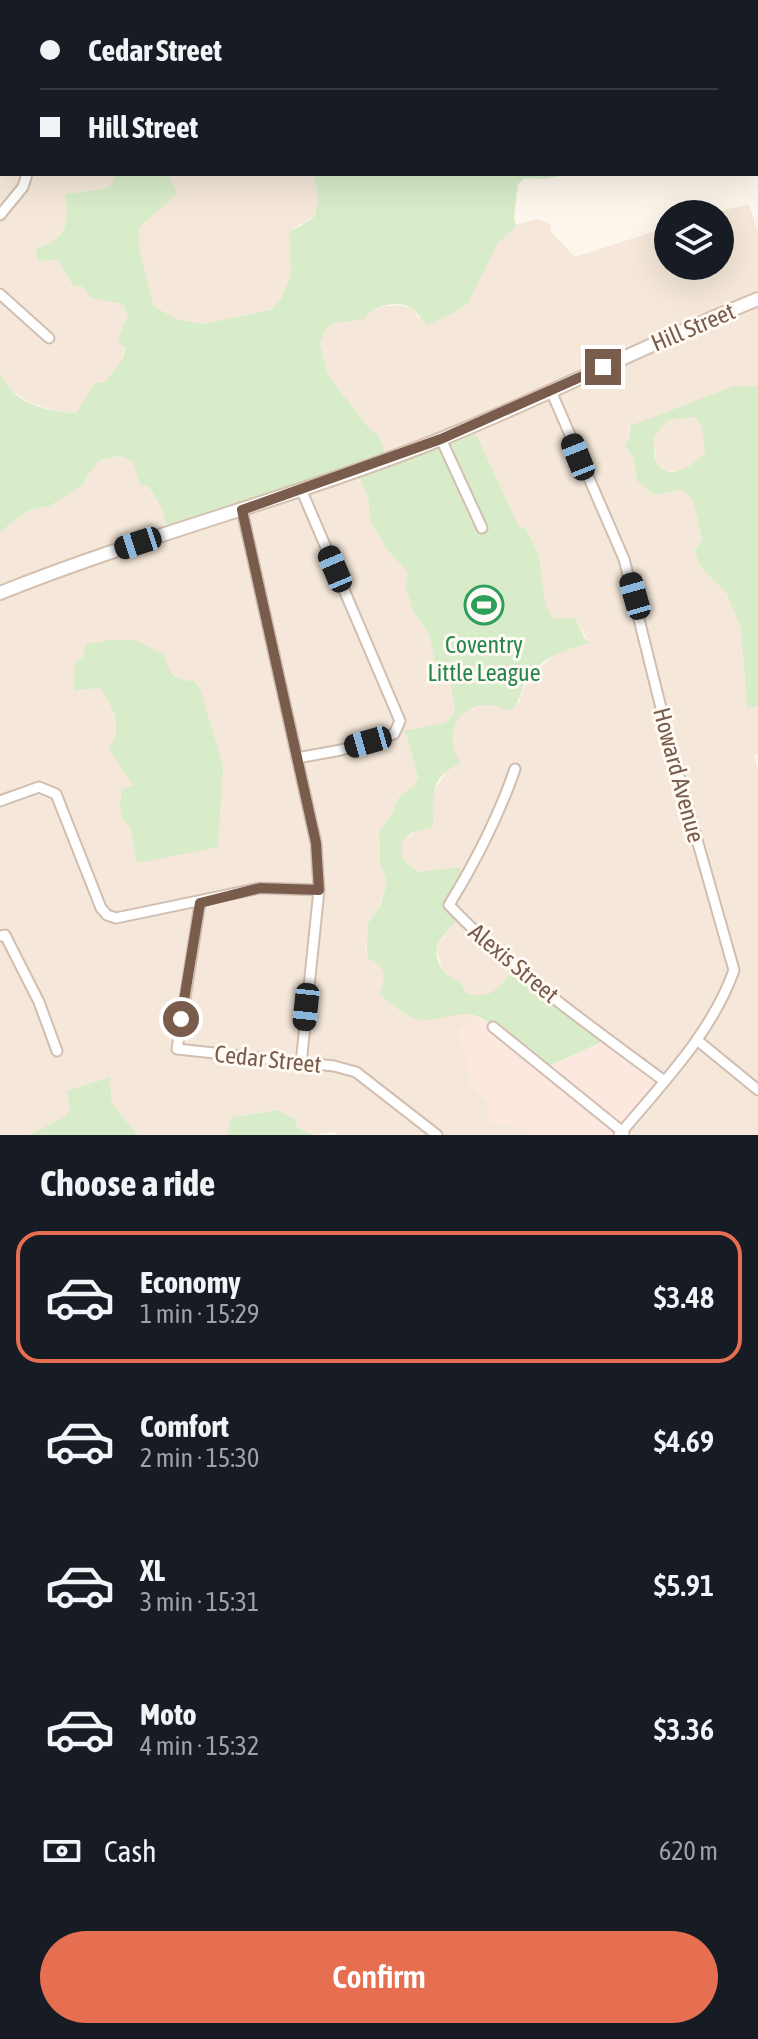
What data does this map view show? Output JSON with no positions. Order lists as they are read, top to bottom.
{
  "streets": {
    "street": [
      "Hill Street",
      "Howard Avenue",
      "Alexis Street",
      "Cedar Street"
    ]
  },
  "crossings": [
    ["Hill Street", "Howard Avenue"],
    ["Howard Avenue", "Alexis Street"]
  ],
  "places": {
    "sports": ["Coventry Little League"]
  },
  "page": {
    "banner": ["Cedar Street", "Hill Street"],
    "heading": "Choose a ride",
    "list": [
      {
        "name": "Economy",
        "note": "1 min · 15:29",
        "value": "$3.48"
      },
      {
        "name": "Comfort",
        "note": "2 min · 15:30",
        "value": "$4.69"
      },
      {
        "name": "XL",
        "note": "3 min · 15:31",
        "value": "$5.91"
      },
      {
        "name": "Moto",
        "note": "4 min · 15:32",
        "value": "$3.36"
      }
    ],
    "pay": ["Cash", "620 m"],
    "buttons": "Confirm"
  }
}
